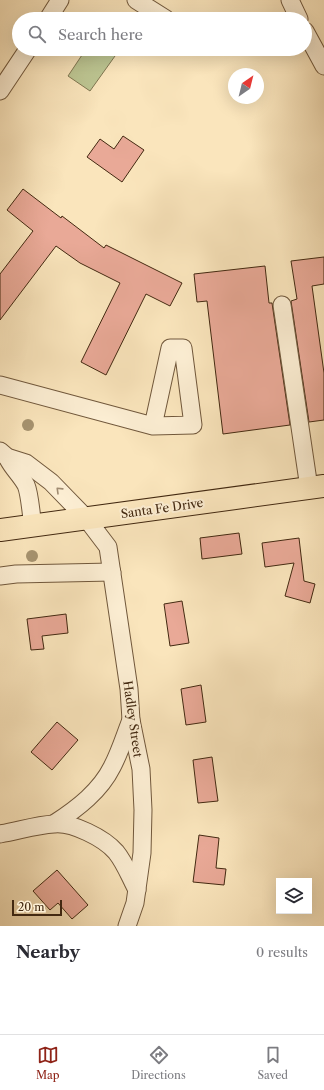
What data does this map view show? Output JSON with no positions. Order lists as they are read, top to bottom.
{
  "streets": {
    "main road": ["Santa Fe Drive"],
    "street": ["Hadley Street"]
  },
  "crossings": [
    ["Santa Fe Drive", "Hadley Street"]
  ],
  "scale_bar": "20 m",
  "north": "top right",
  "page": {
    "search": "Search here",
    "scale": "20 m",
    "heading": ["Nearby", "0 results"],
    "nav": ["Map", "Directions", "Saved"]
  }
}
